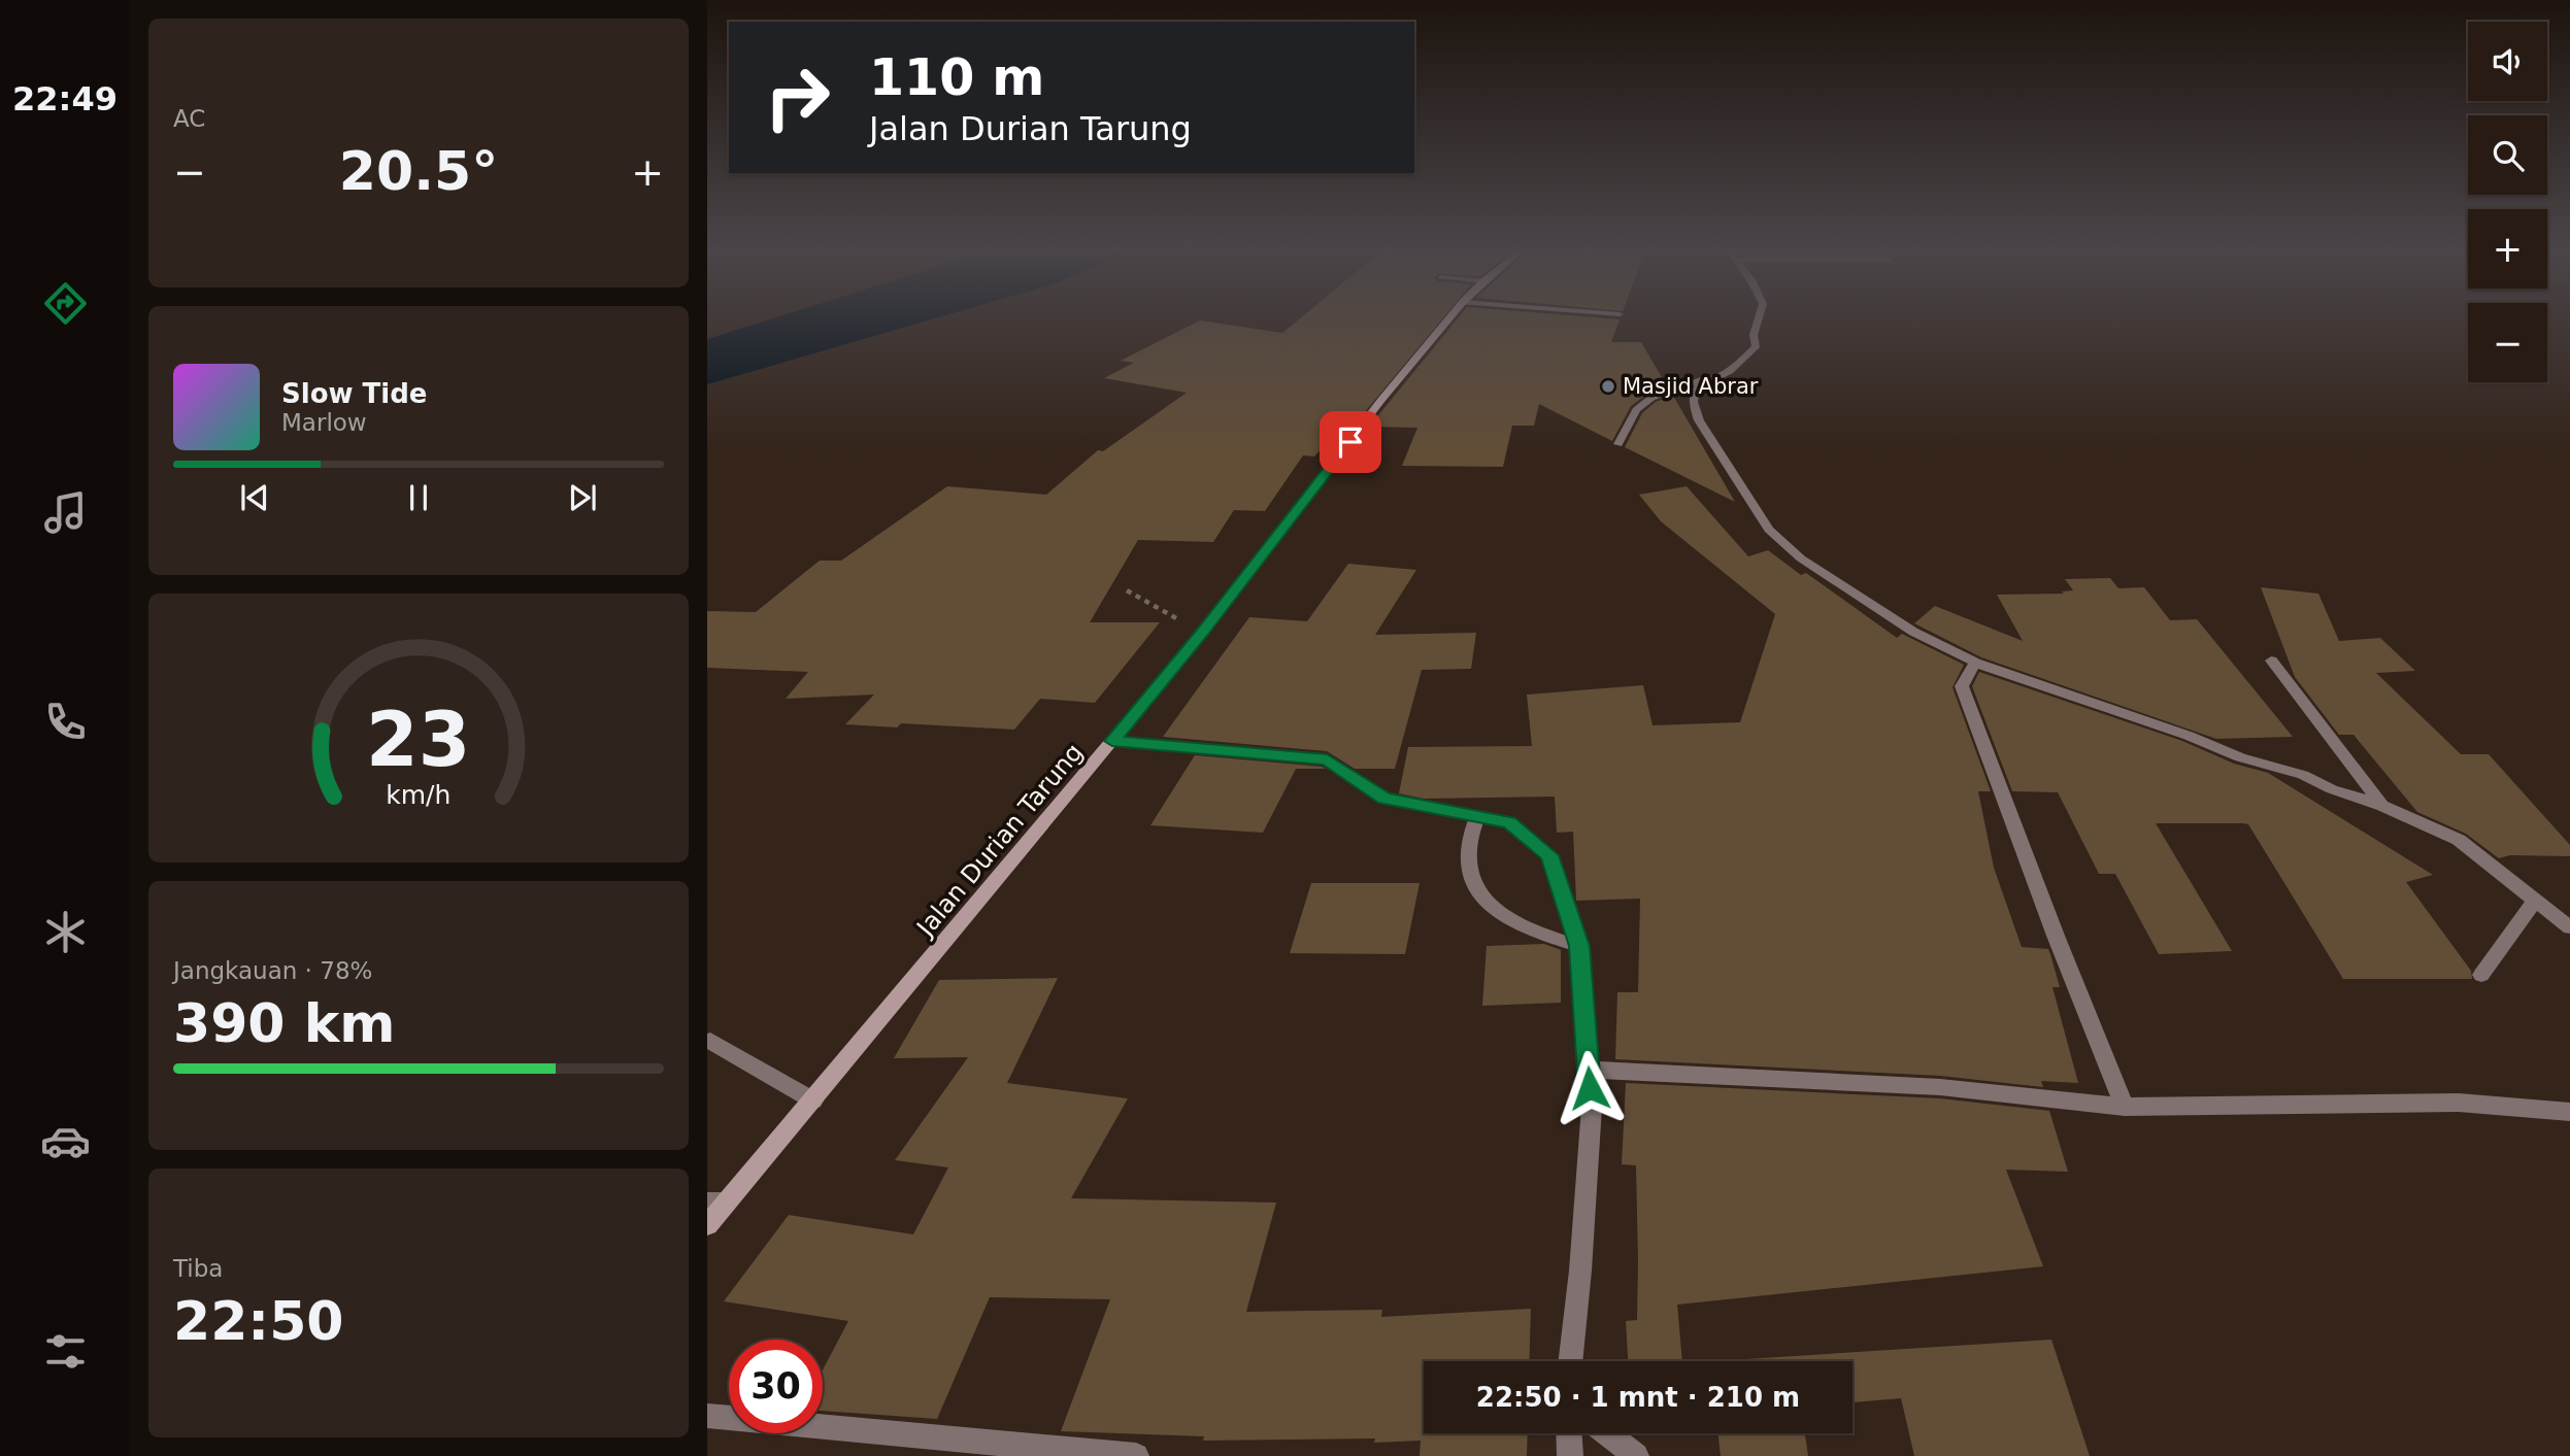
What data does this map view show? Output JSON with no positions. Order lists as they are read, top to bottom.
{
  "streets": {
    "street": ["Jalan Durian Tarung"]
  },
  "places": ["Masjid Abrar"],
  "page": {
    "tabs": "22:49",
    "tile": [
      "AC",
      ["Jangkauan · 78%", "390 km"],
      ["Tiba", "22:50"]
    ],
    "map_buttons": ["+", "−"],
    "turn": ["110 m", "Jalan Durian Tarung"],
    "heat": ["−", "20.5°", "+"],
    "song": ["Slow Tide", "Marlow"],
    "limit": "30",
    "trip": "22:50 · 1 mnt · 210 m",
    "gauge": ["23", "km/h"]
  }
}
